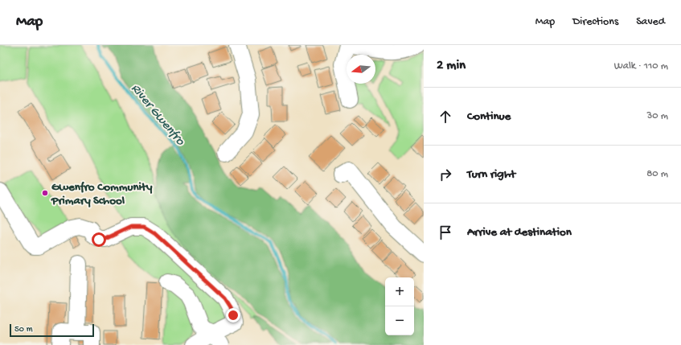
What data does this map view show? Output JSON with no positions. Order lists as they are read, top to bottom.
{
  "water": ["River Gwenfro"],
  "places": ["Gwenfro Community Primary School"],
  "scale_bar": "50 m",
  "north": "left",
  "page": {
    "header": "Map",
    "nav": ["Map", "Directions", "Saved"],
    "heading": ["2 min", "Walk · 110 m"],
    "list": [
      ["Continue", "30 m"],
      ["Turn right", "80 m"],
      "Arrive at destination"
    ],
    "map_buttons": ["+", "−"],
    "scale": "50 m"
  }
}
